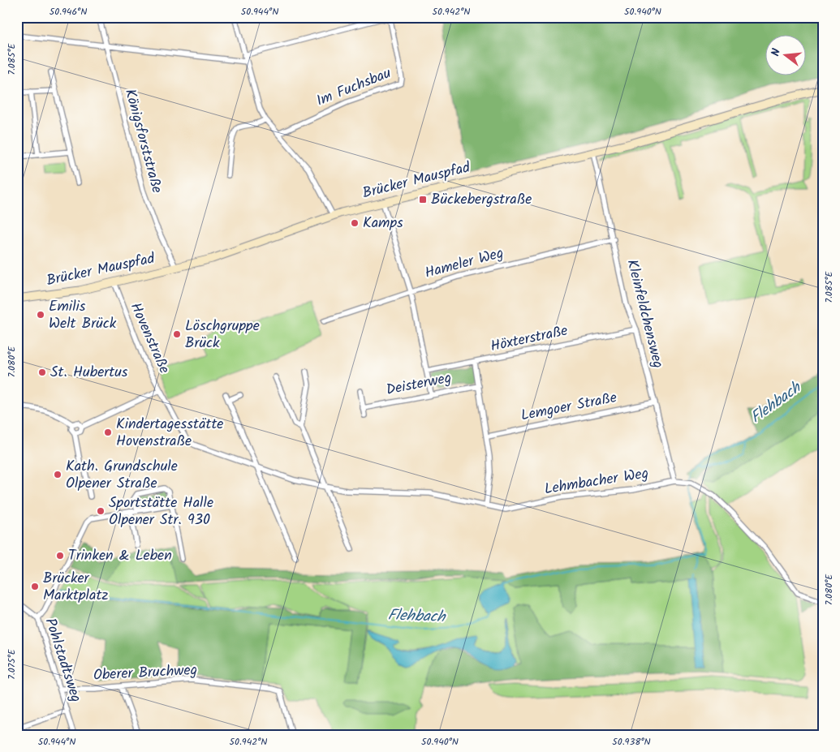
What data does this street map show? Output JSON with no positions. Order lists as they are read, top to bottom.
{
  "streets": {
    "main road": ["Brücker Mauspfad"],
    "street": [
      "Im Fuchsbau",
      "Königsforststraße",
      "Hameler Weg",
      "Kleinfeldchensweg",
      "Hovenstraße",
      "Höxterstraße",
      "Deisterweg",
      "Lemgoer Straße",
      "Lehmbacher Weg",
      "Pohlstadtsweg",
      "Oberer Bruchweg"
    ]
  },
  "crossings": [
    ["Königsforststraße", "Brücker Mauspfad"],
    ["Brücker Mauspfad", "Kleinfeldchensweg"],
    ["Brücker Mauspfad", "Hovenstraße"],
    ["Hameler Weg", "Kleinfeldchensweg"],
    ["Kleinfeldchensweg", "Höxterstraße"],
    ["Kleinfeldchensweg", "Lemgoer Straße"],
    ["Kleinfeldchensweg", "Lehmbacher Weg"],
    ["Hovenstraße", "Lehmbacher Weg"],
    ["Pohlstadtsweg", "Oberer Bruchweg"]
  ],
  "water": ["Flehbach"],
  "places": {
    "transit": ["Bückebergstraße"],
    "other": [
      "Kamps",
      "Emilis Welt Brück",
      "Löschgruppe Brück",
      "St. Hubertus",
      "Kindertagesstätte Hovenstraße",
      "Kath. Grundschule Olpener Straße",
      "Sportstätte Halle Olpener Str. 930",
      "Trinken & Leben",
      "Brücker Marktplatz"
    ]
  },
  "north": "left",
  "coordinates": [
    "50.946°N",
    "50.944°N",
    "50.942°N",
    "50.940°N",
    "7.085°E",
    "7.080°E",
    "7.075°E",
    "50.938°N"
  ]
}
